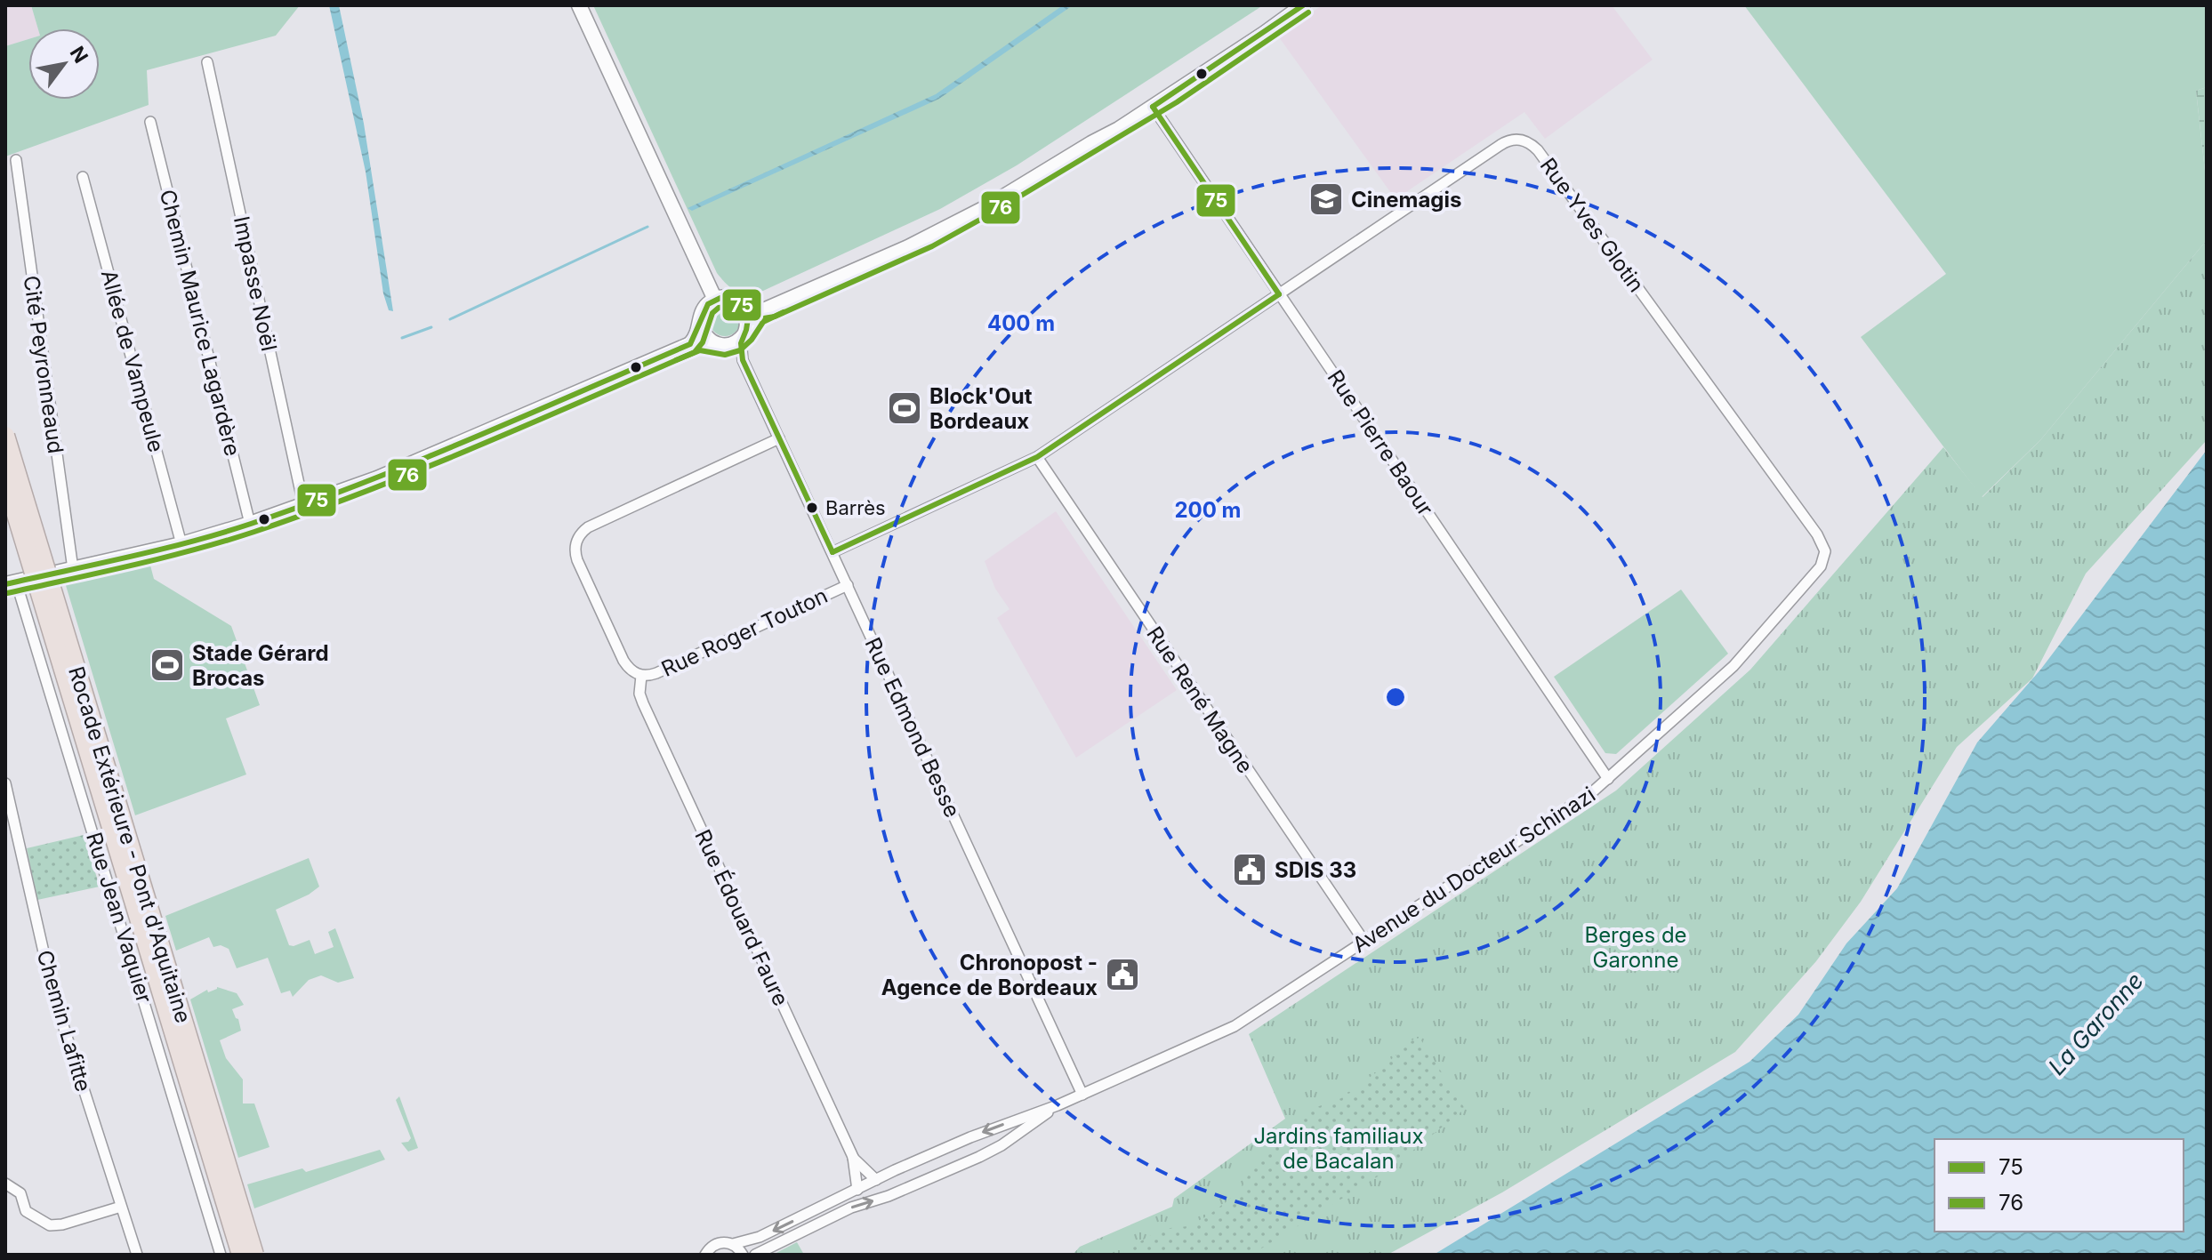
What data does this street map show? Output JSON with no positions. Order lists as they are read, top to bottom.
{
  "streets": {
    "highway": ["Rocade Extérieure - Pont d'Aquitaine"],
    "street": [
      "Rue Yves Glotin",
      "Impasse Noël",
      "Chemin Maurice Lagardère",
      "Allée de Vampeule",
      "Cité Peyronneaud",
      "Rue Pierre Baour",
      "Rue Roger Touton",
      "Rue René Magne",
      "Rue Edmond Besse",
      "Avenue du Docteur Schinazi",
      "Rue Jean Vaquier",
      "Rue Édouard Faure",
      "Chemin Lafitte"
    ]
  },
  "crossings": [
    ["Rue Yves Glotin", "Rue Pierre Baour"],
    ["Rue Yves Glotin", "Avenue du Docteur Schinazi"],
    ["Rue Pierre Baour", "Avenue du Docteur Schinazi"],
    ["Rue Roger Touton", "Rue Edmond Besse"],
    ["Rue Roger Touton", "Rue Édouard Faure"],
    ["Rue René Magne", "Avenue du Docteur Schinazi"],
    ["Rue Edmond Besse", "Avenue du Docteur Schinazi"],
    ["Avenue du Docteur Schinazi", "Rue Édouard Faure"]
  ],
  "water": ["La Garonne"],
  "parks": ["Berges de Garonne", "Jardins familiaux de Bacalan"],
  "places": {
    "school or university": ["Cinemagis"],
    "sports": ["Block'Out Bordeaux", "Stade Gérard Brocas"],
    "other": ["Barrès"],
    "public building": ["SDIS 33", "Chronopost - Agence de Bordeaux"]
  },
  "lines": ["transit line 75", "transit line 76"],
  "legend": ["75", "76"],
  "north": "top right",
  "rings": ["400 m", "200 m"]
}
